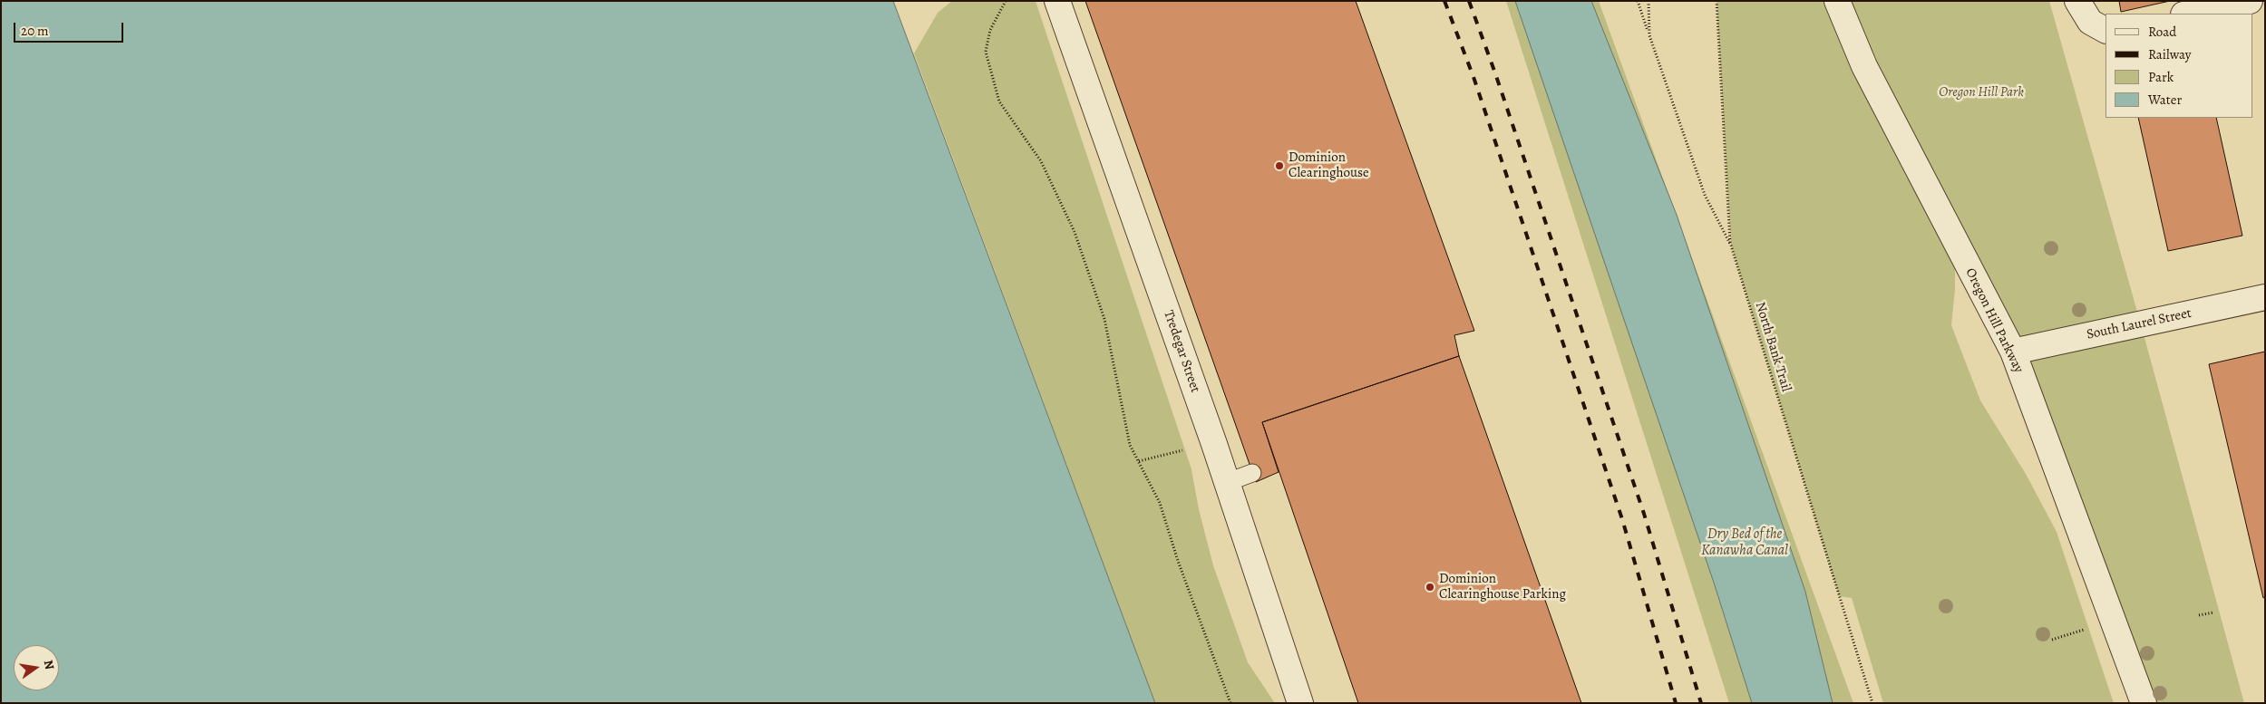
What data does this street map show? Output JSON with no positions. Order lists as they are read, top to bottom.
{
  "streets": {
    "street": ["Oregon Hill Parkway", "South Laurel Street", "Tredegar Street"],
    "path": ["North Bank Trail"]
  },
  "crossings": [
    ["Oregon Hill Parkway", "South Laurel Street"]
  ],
  "water": ["Dry Bed of the Kanawha Canal"],
  "parks": ["Oregon Hill Park"],
  "places": ["Dominion Clearinghouse", "Dominion Clearinghouse Parking"],
  "legend": [
    "Road",
    "Railway",
    "Park",
    "Water"
  ],
  "scale_bar": "20 m",
  "north": "right"
}
